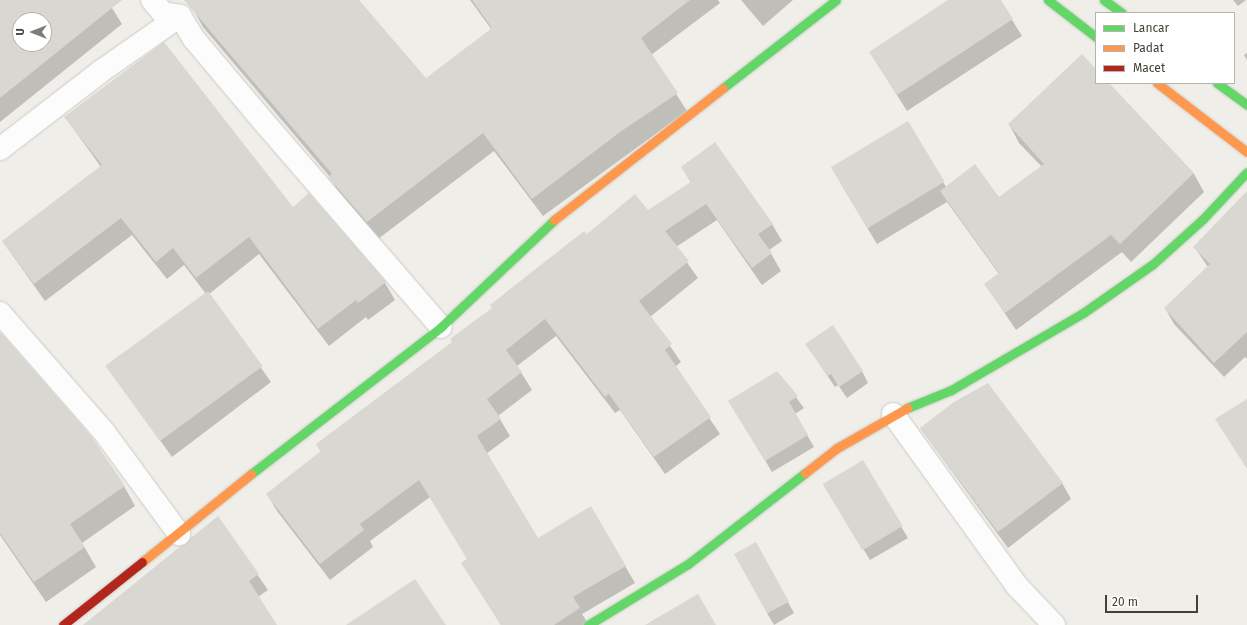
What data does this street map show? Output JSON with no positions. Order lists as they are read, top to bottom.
{
  "legend": ["Lancar", "Padat", "Macet"],
  "scale_bar": "20 m",
  "north": "left"
}
